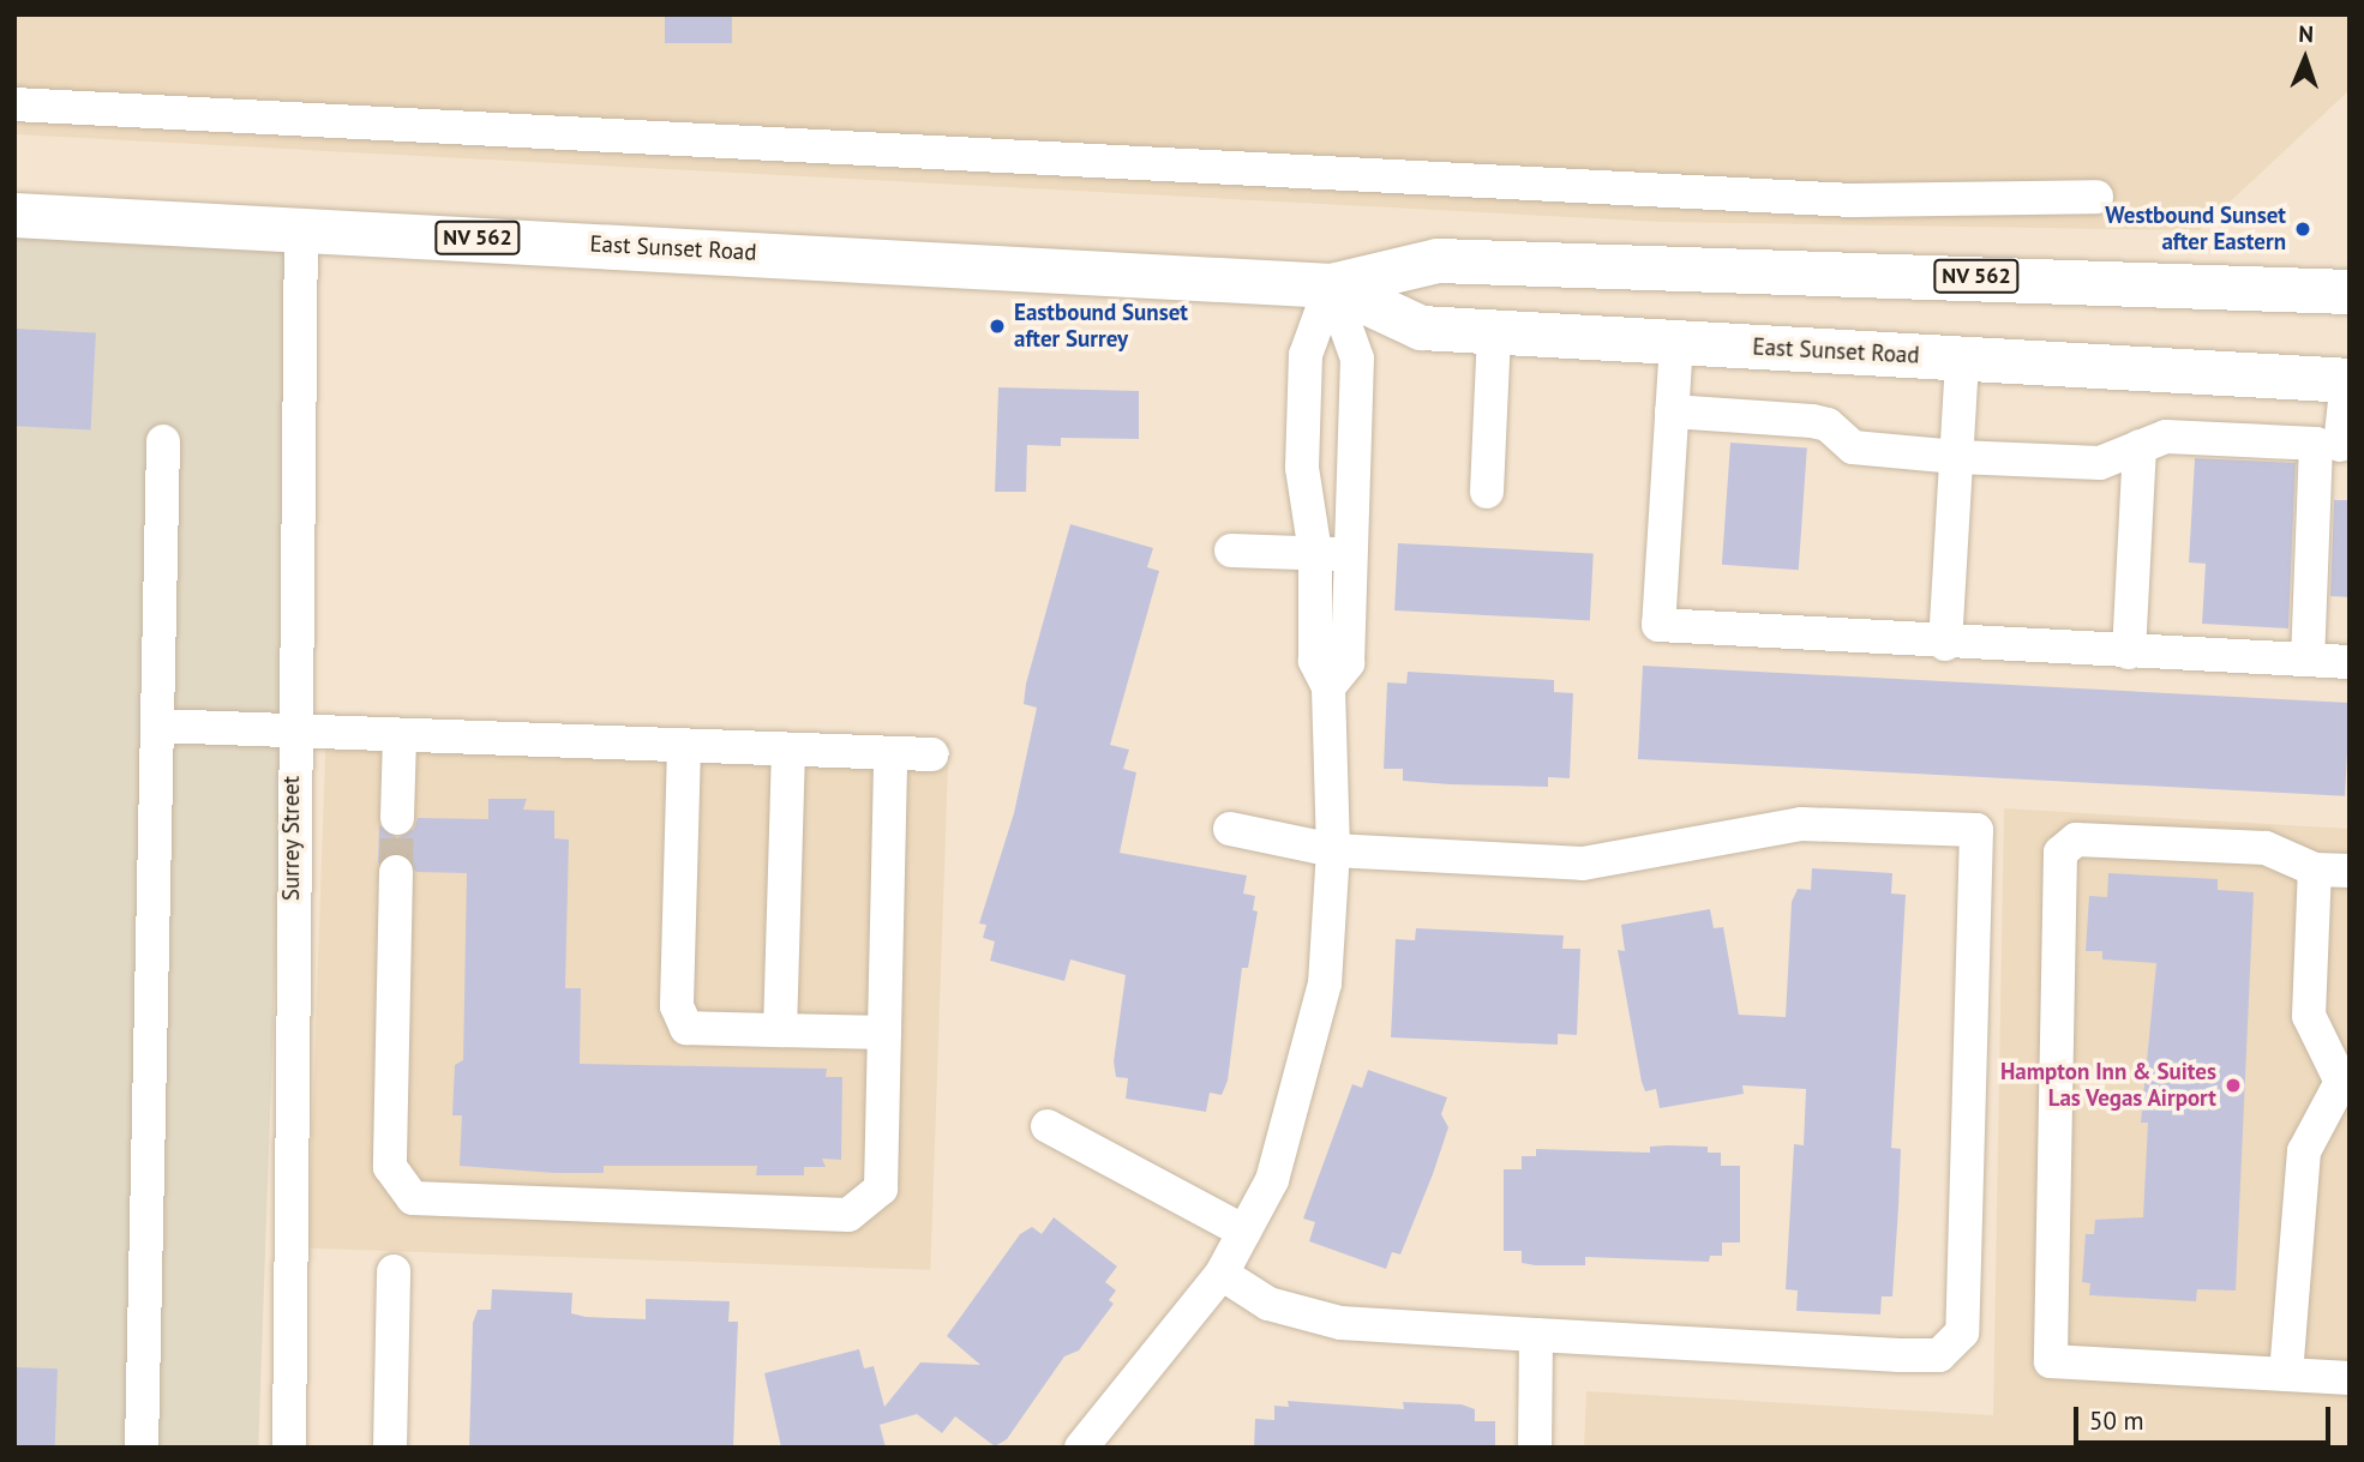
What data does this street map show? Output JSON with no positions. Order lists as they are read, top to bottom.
{
  "streets": {
    "main road": ["NV 562", "East Sunset Road"],
    "street": ["Surrey Street"]
  },
  "crossings": [
    ["East Sunset Road", "Surrey Street"]
  ],
  "places": ["Westbound Sunset after Eastern", "Eastbound Sunset after Surrey", "Hampton Inn & Suites Las Vegas Airport"],
  "scale_bar": "50 m",
  "north": "top"
}
